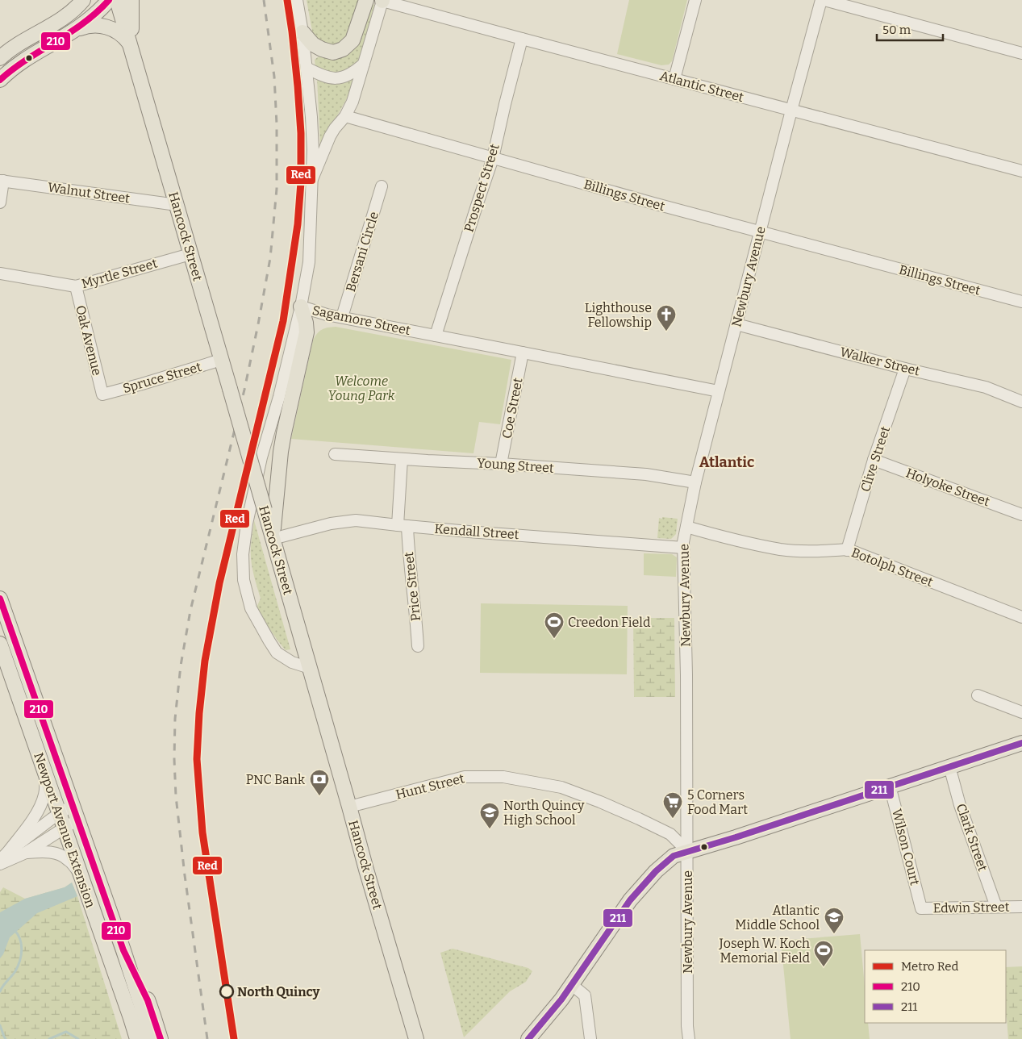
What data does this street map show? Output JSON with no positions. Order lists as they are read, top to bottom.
{
  "streets": {
    "main road": ["Hancock Street", "Newport Avenue Extension"],
    "street": [
      "Atlantic Street",
      "Prospect Street",
      "Walnut Street",
      "Billings Street",
      "Bersani Circle",
      "Myrtle Street",
      "Newbury Avenue",
      "Sagamore Street",
      "Oak Avenue",
      "Walker Street",
      "Spruce Street",
      "Coe Street",
      "Clive Street",
      "Young Street",
      "Holyoke Street",
      "Kendall Street",
      "Botolph Street",
      "Price Street",
      "Hunt Street",
      "Clark Street",
      "Wilson Court",
      "Edwin Street"
    ]
  },
  "crossings": [
    ["Atlantic Street", "Prospect Street"],
    ["Atlantic Street", "Newbury Avenue"],
    ["Prospect Street", "Billings Street"],
    ["Prospect Street", "Sagamore Street"],
    ["Walnut Street", "Hancock Street"],
    ["Billings Street", "Newbury Avenue"],
    ["Hancock Street", "Myrtle Street"],
    ["Hancock Street", "Sagamore Street"],
    ["Hancock Street", "Spruce Street"],
    ["Hancock Street", "Kendall Street"],
    ["Hancock Street", "Hunt Street"],
    ["Bersani Circle", "Sagamore Street"],
    ["Myrtle Street", "Oak Avenue"],
    ["Newbury Avenue", "Sagamore Street"],
    ["Newbury Avenue", "Walker Street"],
    ["Newbury Avenue", "Young Street"],
    ["Newbury Avenue", "Kendall Street"],
    ["Newbury Avenue", "Botolph Street"],
    ["Newbury Avenue", "Hunt Street"],
    ["Sagamore Street", "Coe Street"],
    ["Oak Avenue", "Spruce Street"],
    ["Walker Street", "Clive Street"],
    ["Coe Street", "Young Street"],
    ["Clive Street", "Holyoke Street"],
    ["Clive Street", "Botolph Street"],
    ["Kendall Street", "Price Street"],
    ["Clark Street", "Edwin Street"],
    ["Wilson Court", "Edwin Street"]
  ],
  "districts": ["Atlantic"],
  "parks": ["Welcome Young Park"],
  "places": {
    "church": ["Lighthouse Fellowship"],
    "sports": ["Creedon Field", "Joseph W. Koch Memorial Field"],
    "bank": ["PNC Bank"],
    "supermarket": ["5 Corners Food Mart"],
    "school or university": ["North Quincy High School", "Atlantic Middle School"],
    "other": ["North Quincy"]
  },
  "lines": ["metro line Red", "transit line 210", "transit line 211"],
  "legend": ["Metro Red", "210", "211"],
  "scale_bar": "50 m"
}
